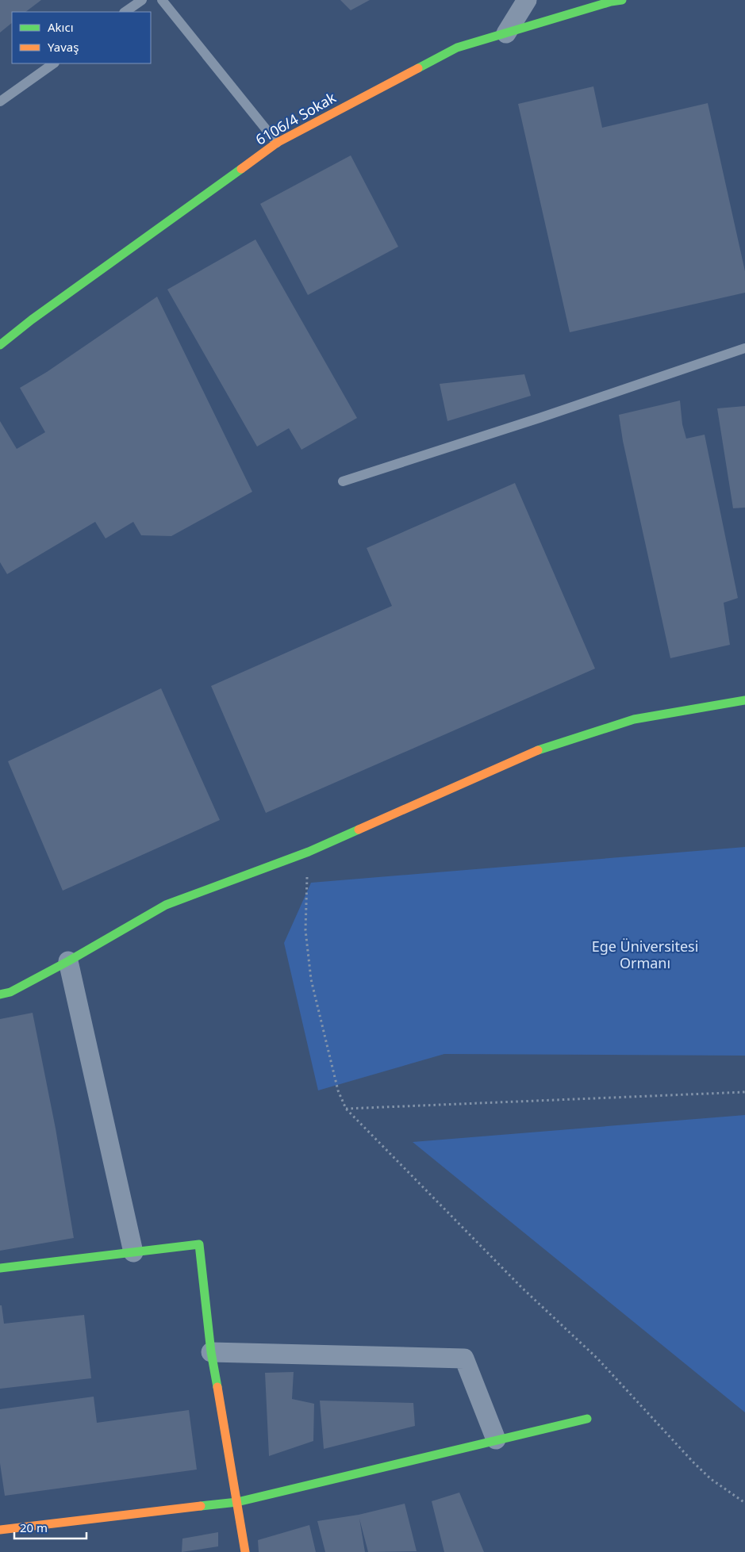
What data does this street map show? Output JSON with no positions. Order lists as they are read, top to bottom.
{
  "streets": {
    "street": ["6106/4 Sokak"]
  },
  "parks": ["Ege Üniversitesi Ormanı"],
  "legend": ["Akıcı", "Yavaş"],
  "scale_bar": "20 m"
}
